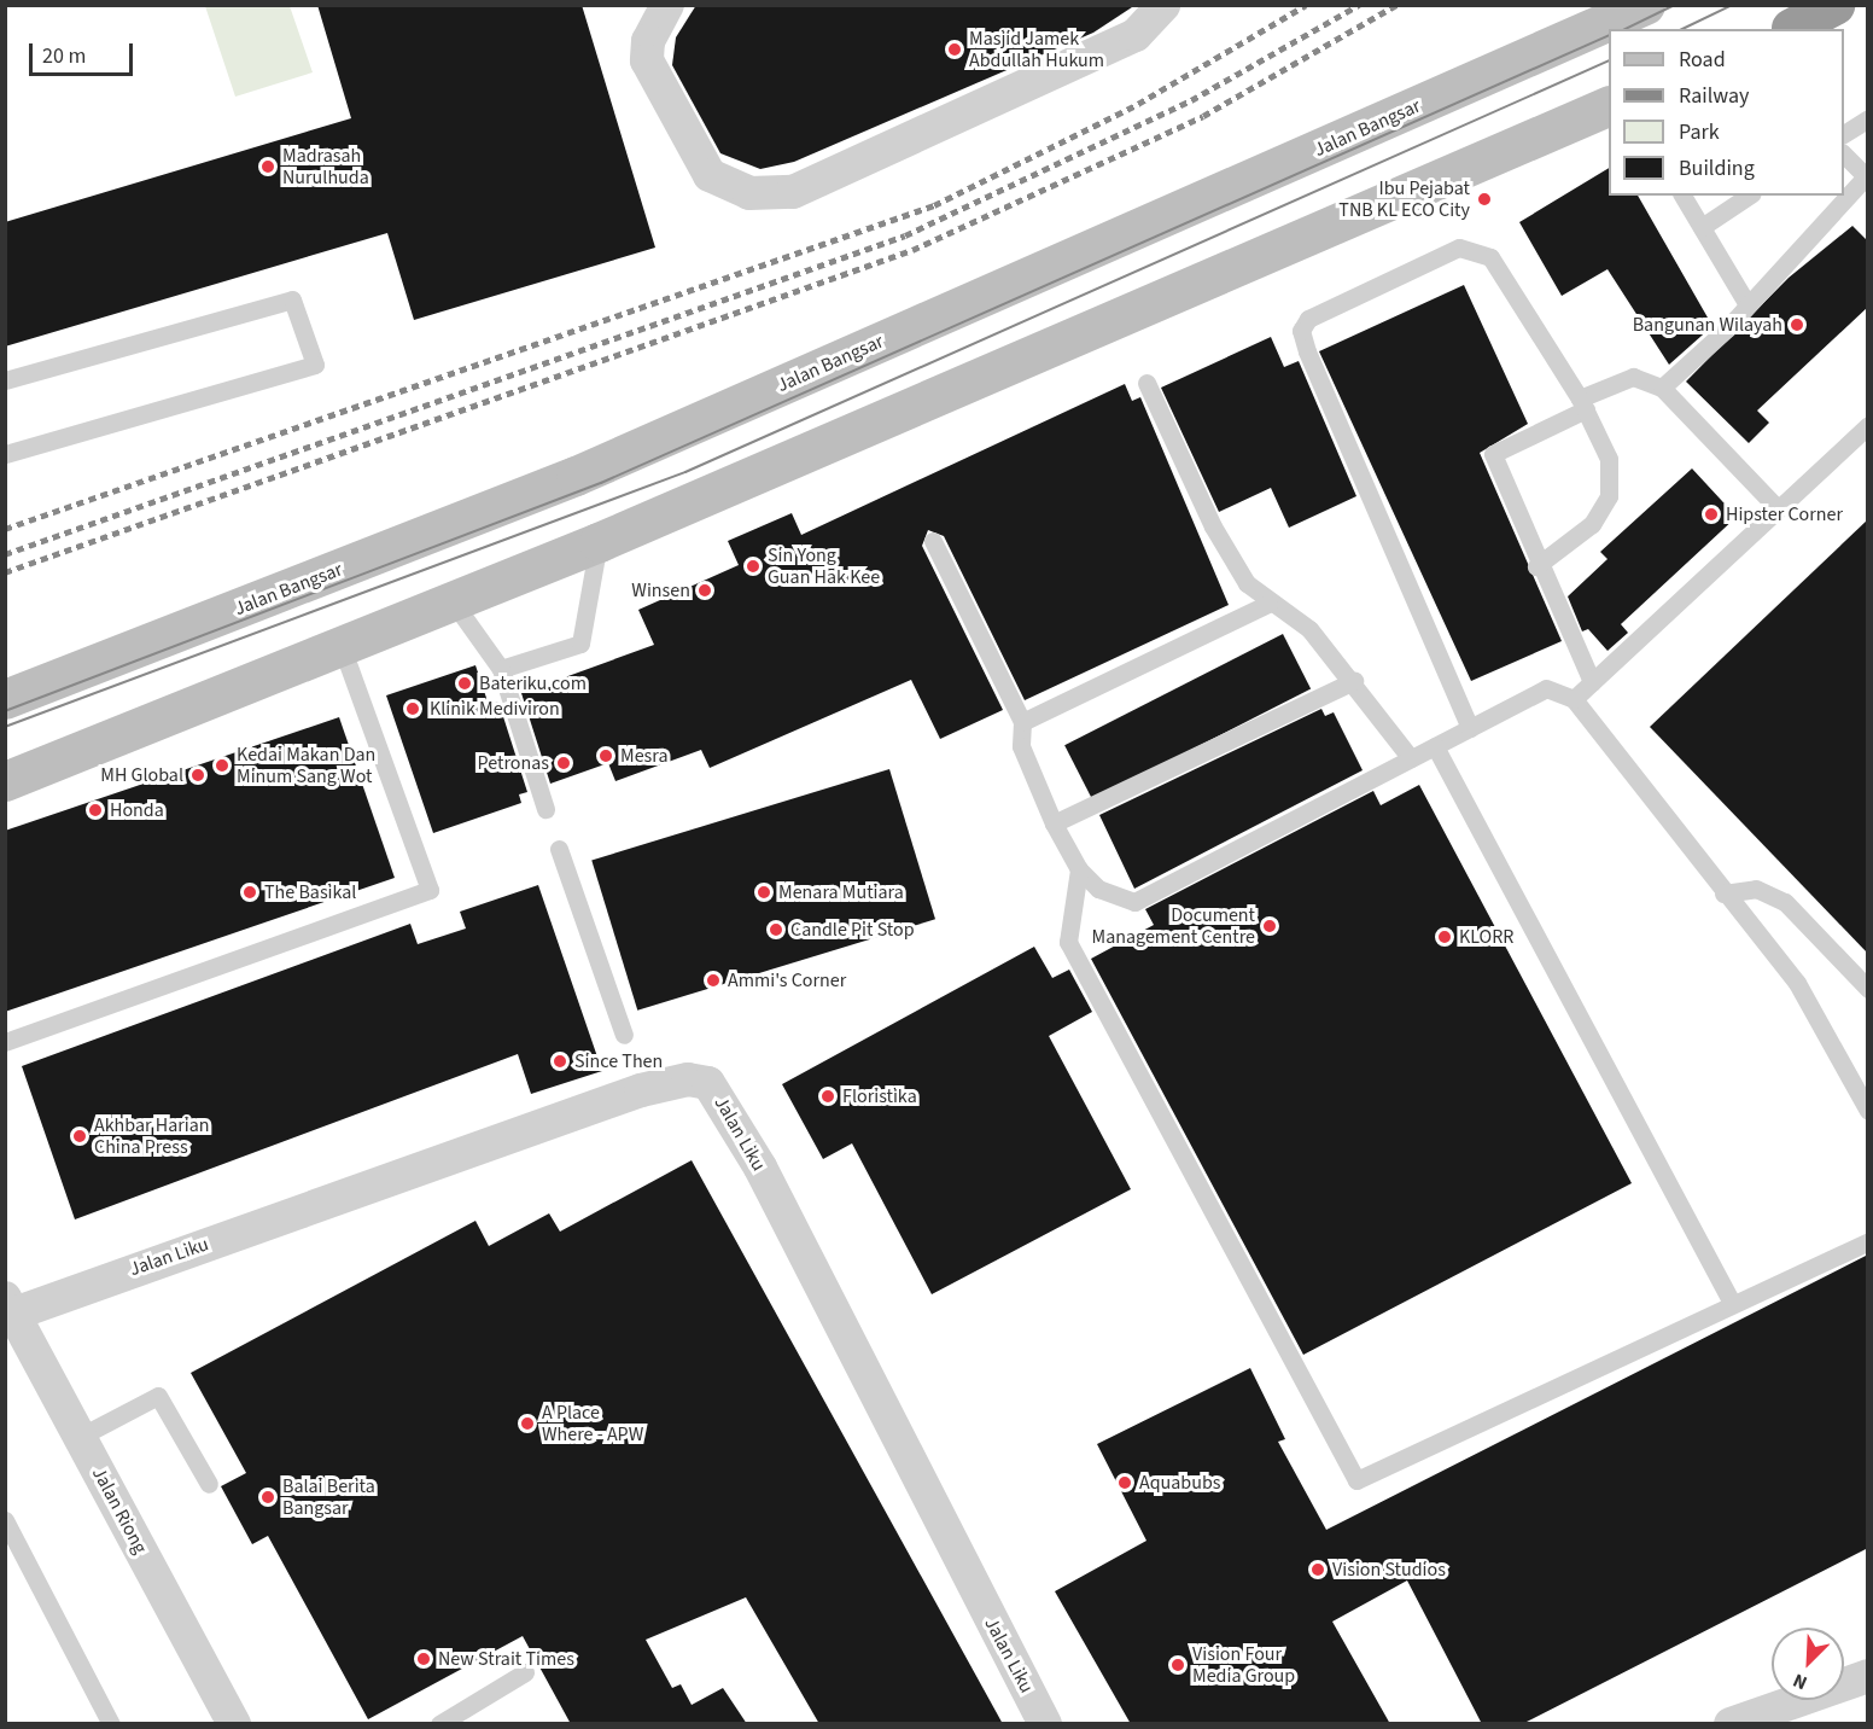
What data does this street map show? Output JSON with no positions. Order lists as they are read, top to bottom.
{
  "streets": {
    "main road": ["Jalan Bangsar"],
    "street": ["Jalan Liku", "Jalan Riong"]
  },
  "crossings": [
    ["Jalan Liku", "Jalan Riong"]
  ],
  "places": [
    "Masjid Jamek Abdullah Hukum",
    "Madrasah Nurulhuda",
    "Ibu Pejabat TNB KL ECO City",
    "Bangunan Wilayah",
    "Hipster Corner",
    "Sin Yong Guan Hak Kee",
    "Winsen",
    "Bateriku.com",
    "Klinik Mediviron",
    "Mesra",
    "Petronas",
    "Kedai Makan Dan Minum Sang Wot",
    "MH Global",
    "Honda",
    "The Basikal",
    "Menara Mutiara",
    "Document Management Centre",
    "Candle Pit Stop",
    "KLORR",
    "Ammi's Corner",
    "Since Then",
    "Floristika",
    "Akhbar Harian China Press",
    "A Place Where - APW",
    "Aquabubs",
    "Balai Berita Bangsar",
    "Vision Studios",
    "New Strait Times",
    "Vision Four Media Group"
  ],
  "legend": [
    "Road",
    "Railway",
    "Park",
    "Building"
  ],
  "scale_bar": "20 m",
  "north": "bottom left"
}
